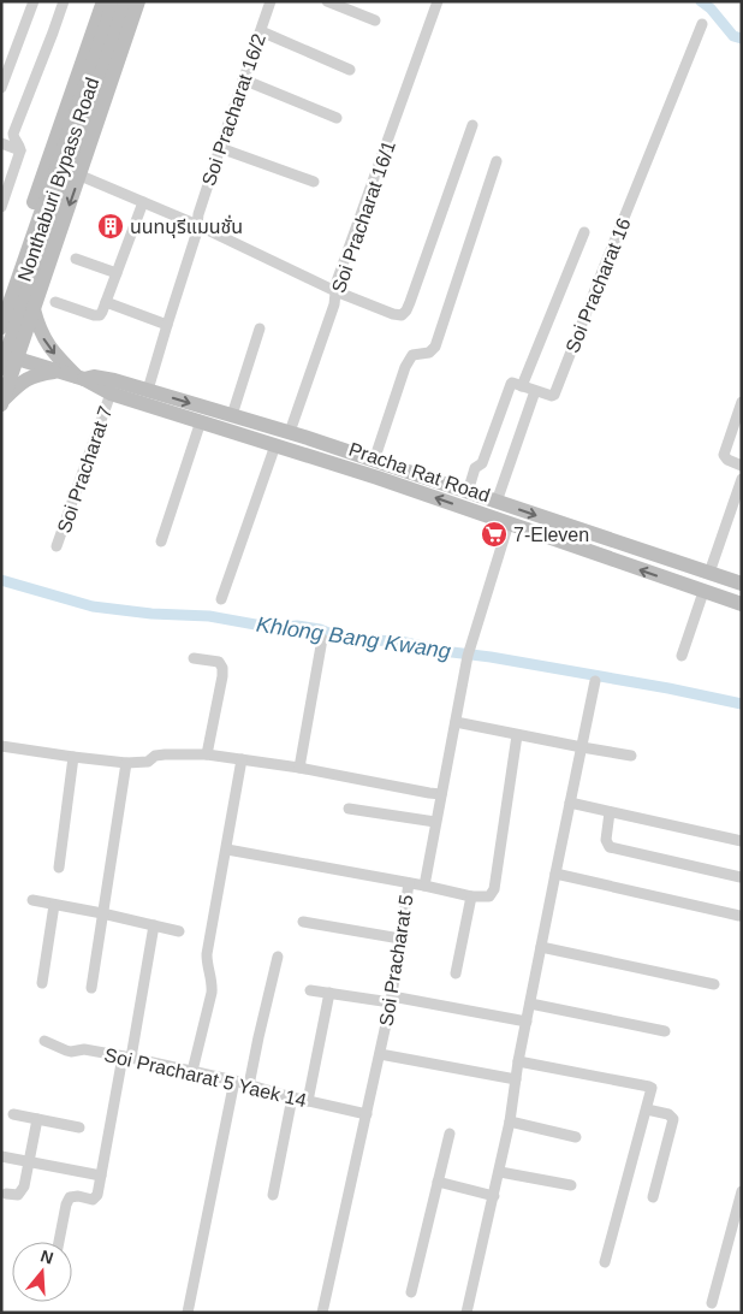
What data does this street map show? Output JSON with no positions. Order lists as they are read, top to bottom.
{
  "streets": {
    "main road": ["Nonthaburi Bypass Road", "Pracha Rat Road"],
    "street": [
      "Soi Pracharat 16/2",
      "Soi Pracharat 16/1",
      "Soi Pracharat 16",
      "Soi Pracharat 7",
      "Soi Pracharat 5",
      "Soi Pracharat 5 Yaek 14"
    ]
  },
  "crossings": [
    ["Soi Pracharat 16/2", "Pracha Rat Road"],
    ["Nonthaburi Bypass Road", "Pracha Rat Road"],
    ["Soi Pracharat 16/1", "Pracha Rat Road"],
    ["Soi Pracharat 7", "Pracha Rat Road"],
    ["Pracha Rat Road", "Soi Pracharat 5"],
    ["Soi Pracharat 5", "Soi Pracharat 5 Yaek 14"]
  ],
  "water": ["Khlong Bang Kwang"],
  "places": {
    "building": ["นนทบุรีแมนชั่น"],
    "supermarket": ["7-Eleven"]
  },
  "north": "top"
}
